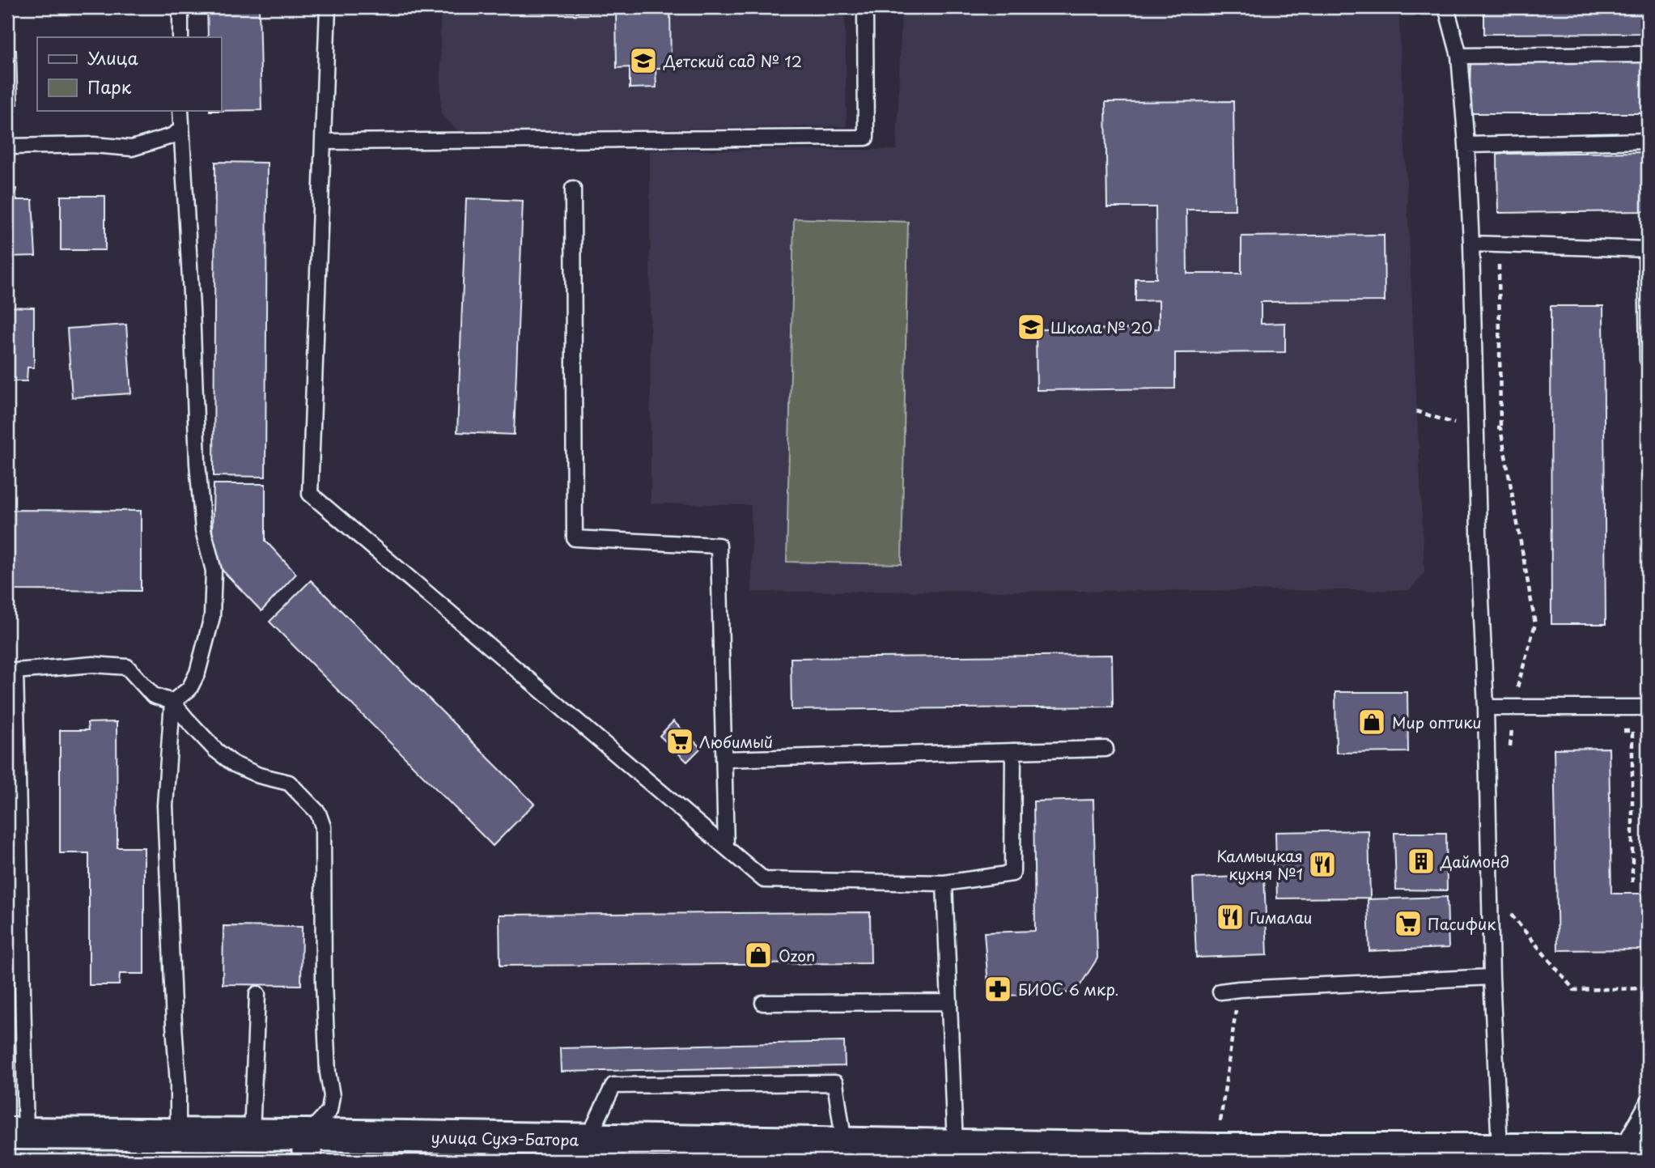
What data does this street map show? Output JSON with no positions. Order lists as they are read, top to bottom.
{
  "streets": {
    "main road": ["улица Сухэ-Батора"]
  },
  "places": {
    "school or university": ["Детский сад № 12", "Школа № 20"],
    "shop": ["Мир оптики", "Ozon"],
    "supermarket": ["Любимый", "Пасифик"],
    "building": ["Даймонд"],
    "restaurant": ["Калмыцкая кухня №1", "Гималаи"],
    "pharmacy": ["БИОС 6 мкр."]
  },
  "legend": ["Улица", "Парк"]
}
